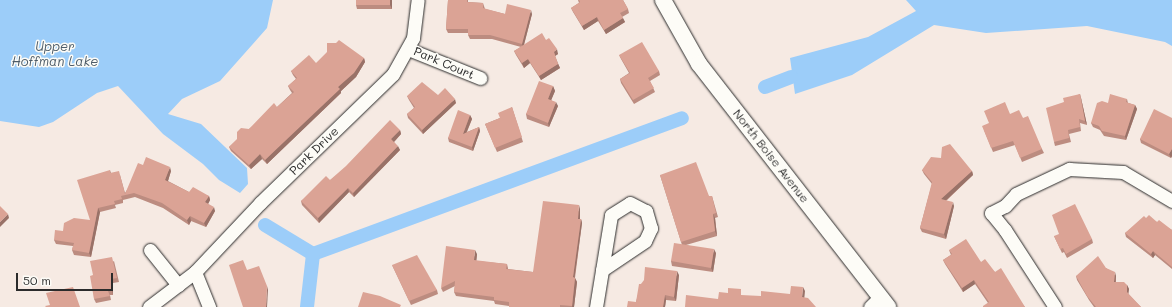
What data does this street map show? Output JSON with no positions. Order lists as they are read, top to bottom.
{
  "streets": {
    "street": ["Park Court", "Park Drive", "North Boise Avenue"]
  },
  "crossings": [
    ["Park Court", "Park Drive"]
  ],
  "water": ["Upper Hoffman Lake"],
  "scale_bar": "50 m"
}
